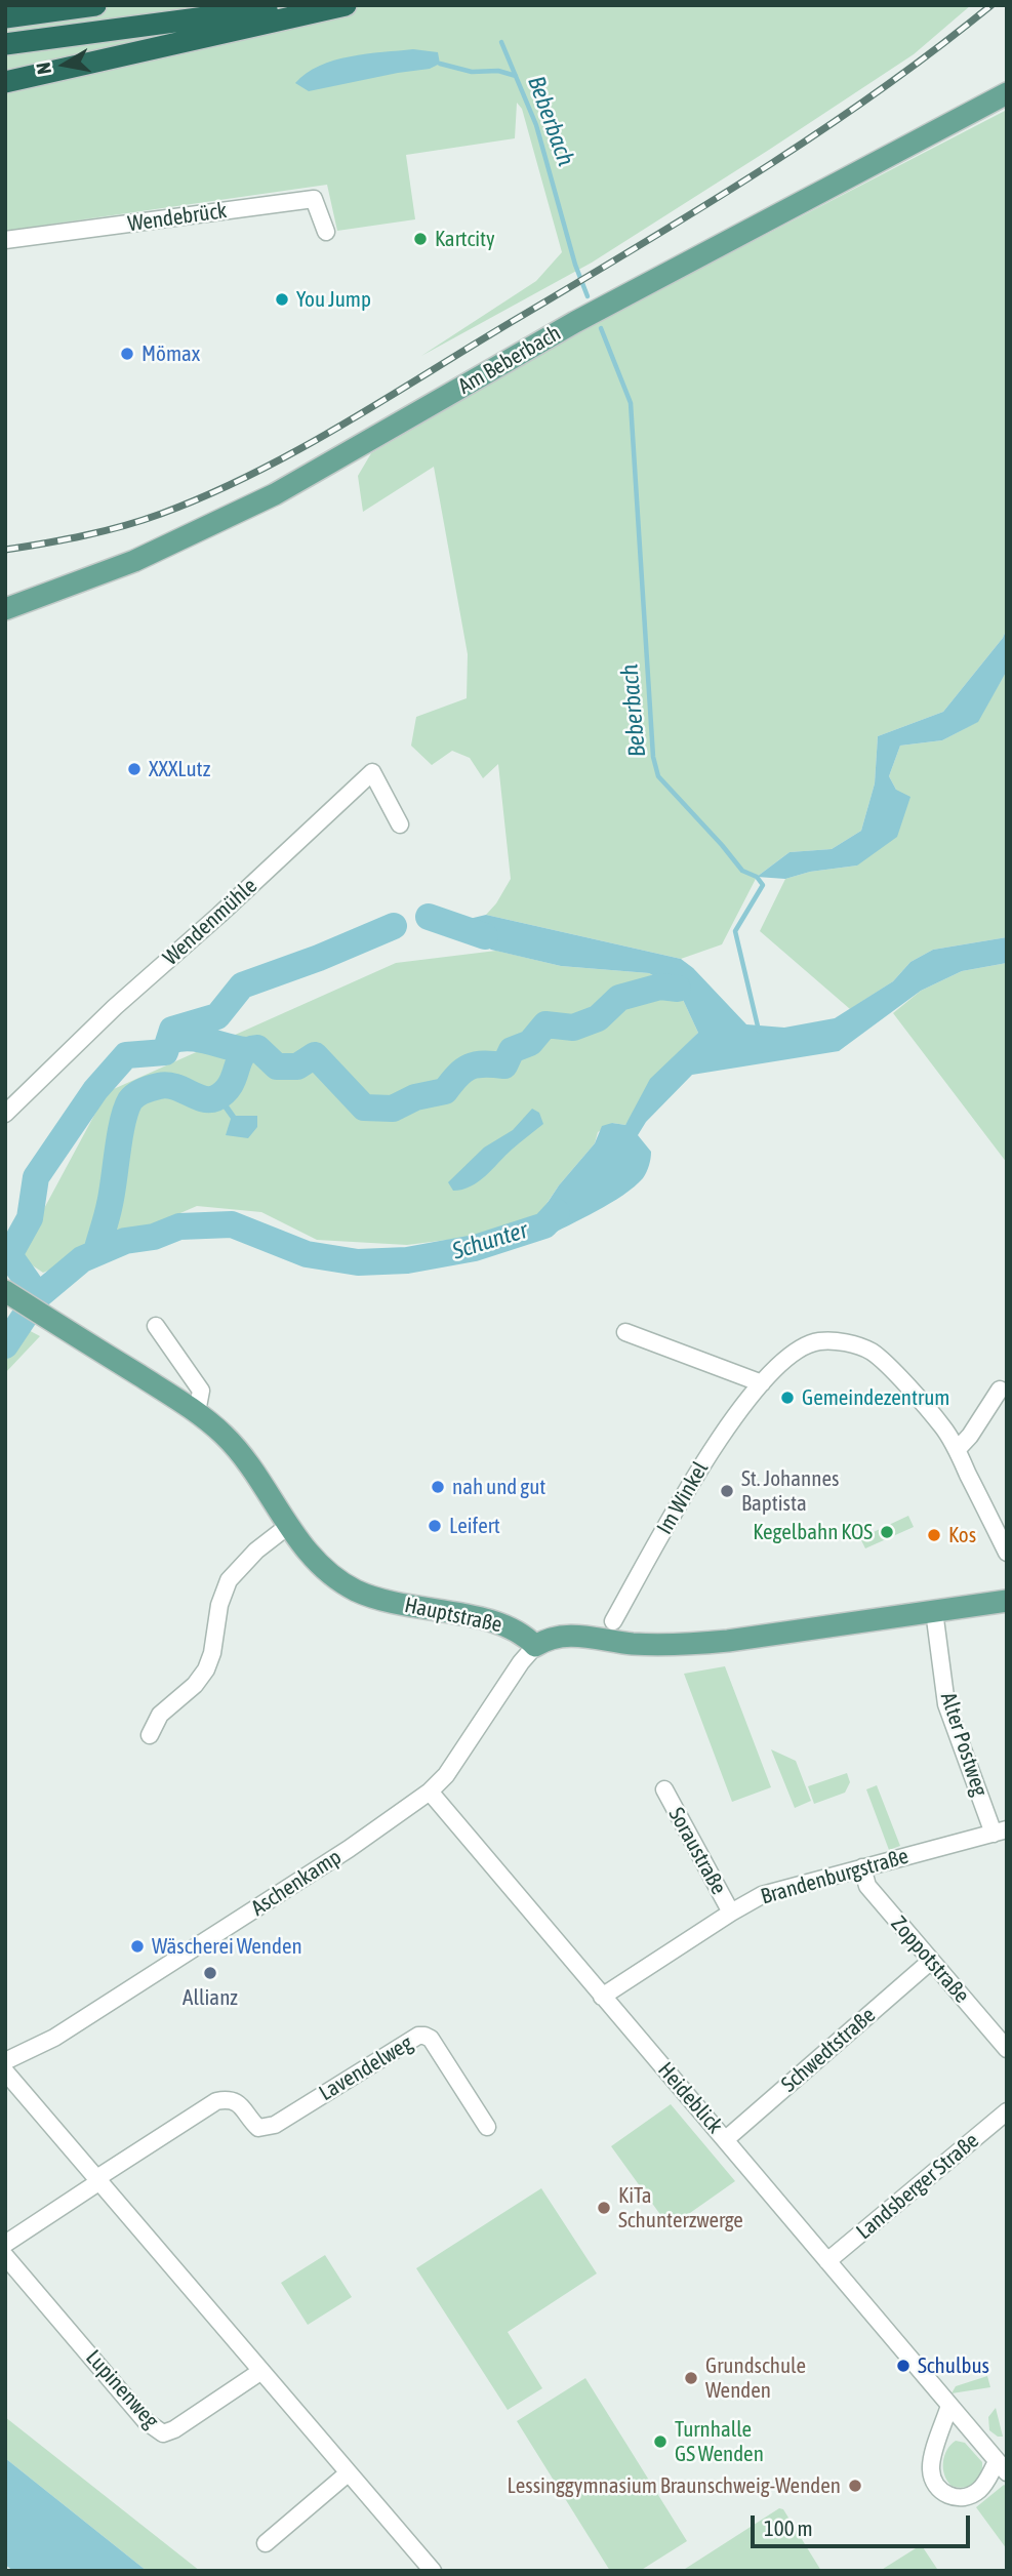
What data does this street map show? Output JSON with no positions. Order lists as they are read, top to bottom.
{
  "streets": {
    "main road": ["Am Beberbach", "Hauptstraße"],
    "street": [
      "Wendebrück",
      "Wendenmühle",
      "Im Winkel",
      "Alter Postweg",
      "Soraustraße",
      "Brandenburgstraße",
      "Aschenkamp",
      "Zoppotstraße",
      "Schwedtstraße",
      "Lavendelweg",
      "Heideblick",
      "Landsberger Straße",
      "Lupinenweg"
    ]
  },
  "crossings": [
    ["Hauptstraße", "Aschenkamp"],
    ["Alter Postweg", "Brandenburgstraße"],
    ["Soraustraße", "Brandenburgstraße"],
    ["Brandenburgstraße", "Zoppotstraße"],
    ["Brandenburgstraße", "Heideblick"],
    ["Aschenkamp", "Heideblick"],
    ["Zoppotstraße", "Schwedtstraße"],
    ["Schwedtstraße", "Heideblick"],
    ["Heideblick", "Landsberger Straße"]
  ],
  "water": ["Beberbach", "Schunter"],
  "places": [
    "Kartcity",
    "You Jump",
    "Mömax",
    "XXXLutz",
    "Gemeindezentrum",
    "nah und gut",
    "St. Johannes Baptista",
    "Leifert",
    "Kegelbahn KOS",
    "Kos",
    "Wäscherei Wenden",
    "Allianz",
    "KiTa Schunterzwerge",
    "Schulbus",
    "Grundschule Wenden",
    "Turnhalle GS Wenden",
    "Lessinggymnasium Braunschweig-Wenden"
  ],
  "scale_bar": "100 m",
  "north": "left"
}
